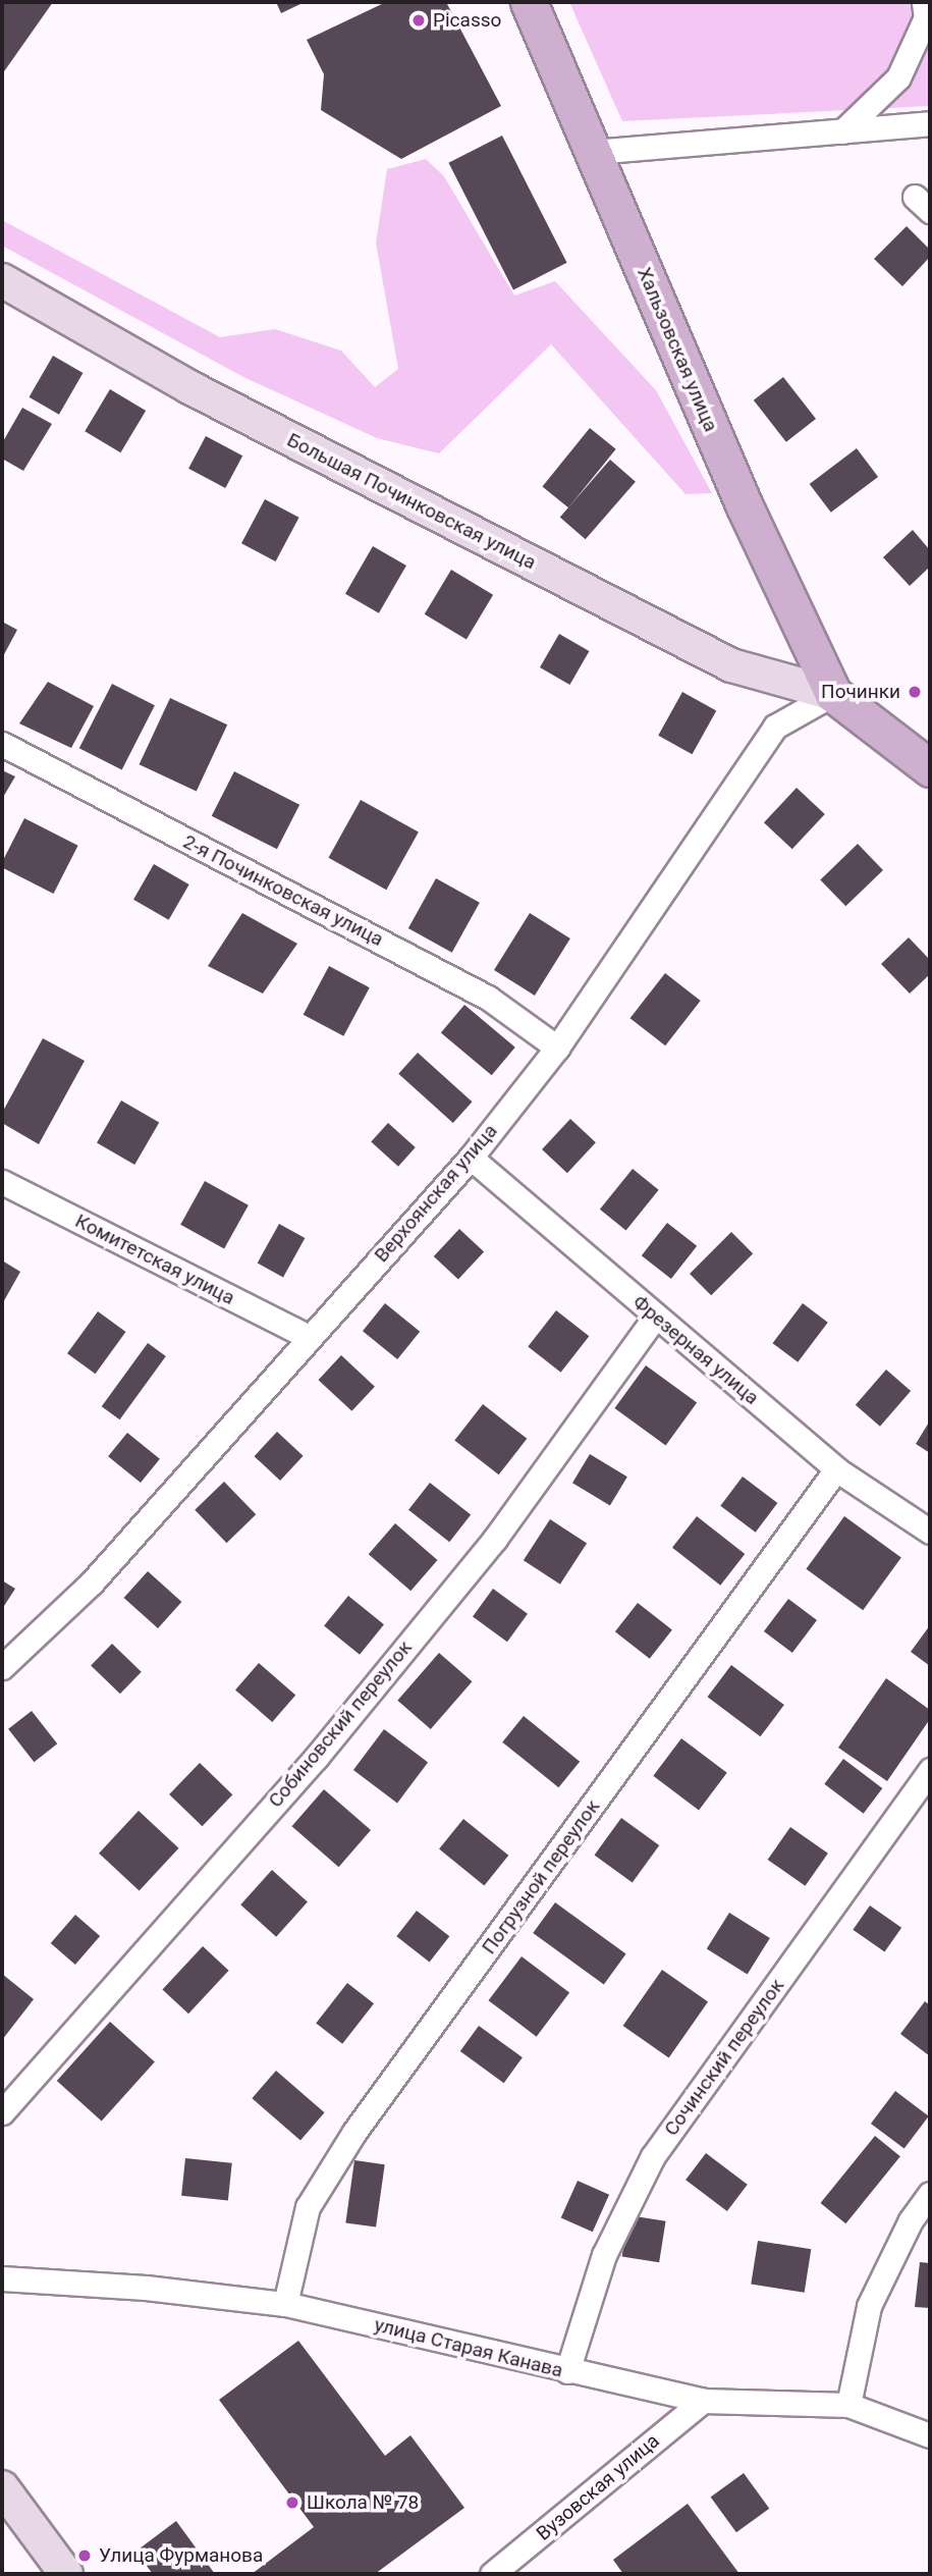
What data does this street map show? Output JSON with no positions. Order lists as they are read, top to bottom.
{
  "streets": {
    "main road": ["Хальзовская улица"],
    "street": [
      "Большая Починковская улица",
      "2-я Починковская улица",
      "Верхоянская улица",
      "Комитетская улица",
      "Фрезерная улица",
      "Собиновский переулок",
      "Погрузной переулок",
      "Сочинский переулок",
      "улица Старая Канава",
      "Вузовская улица"
    ]
  },
  "crossings": [
    ["Хальзовская улица", "Большая Починковская улица"],
    ["Хальзовская улица", "Верхоянская улица"],
    ["Большая Починковская улица", "Верхоянская улица"],
    ["2-я Починковская улица", "Верхоянская улица"],
    ["Верхоянская улица", "Комитетская улица"],
    ["Верхоянская улица", "Фрезерная улица"],
    ["Фрезерная улица", "Собиновский переулок"],
    ["Фрезерная улица", "Погрузной переулок"],
    ["Погрузной переулок", "улица Старая Канава"],
    ["Сочинский переулок", "улица Старая Канава"],
    ["улица Старая Канава", "Вузовская улица"]
  ],
  "places": [
    "Picasso",
    "Починки",
    "Школа № 78",
    "Улица Фурманова"
  ]
}
